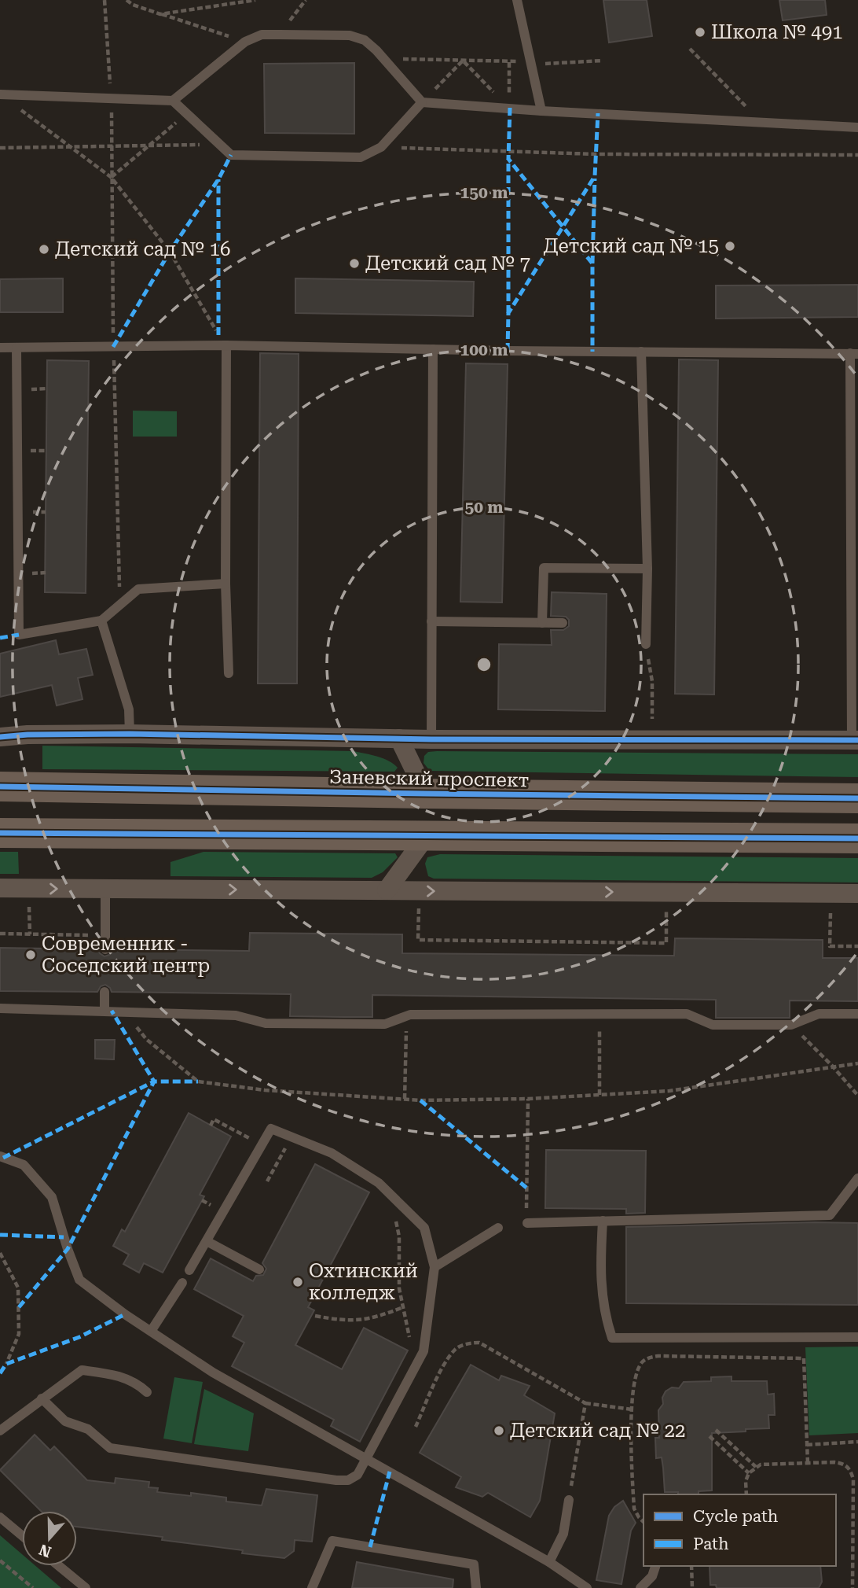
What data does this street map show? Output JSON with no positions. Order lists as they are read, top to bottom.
{
  "streets": {
    "main road": ["Заневский проспект"]
  },
  "places": [
    "Школа № 491",
    "Детский сад № 15",
    "Детский сад № 16",
    "Детский сад № 7",
    "Современник - Соседский центр",
    "Охтинский колледж",
    "Детский сад № 22"
  ],
  "legend": ["Cycle path", "Path"],
  "north": "bottom",
  "rings": ["150 m", "100 m", "50 m"]
}
